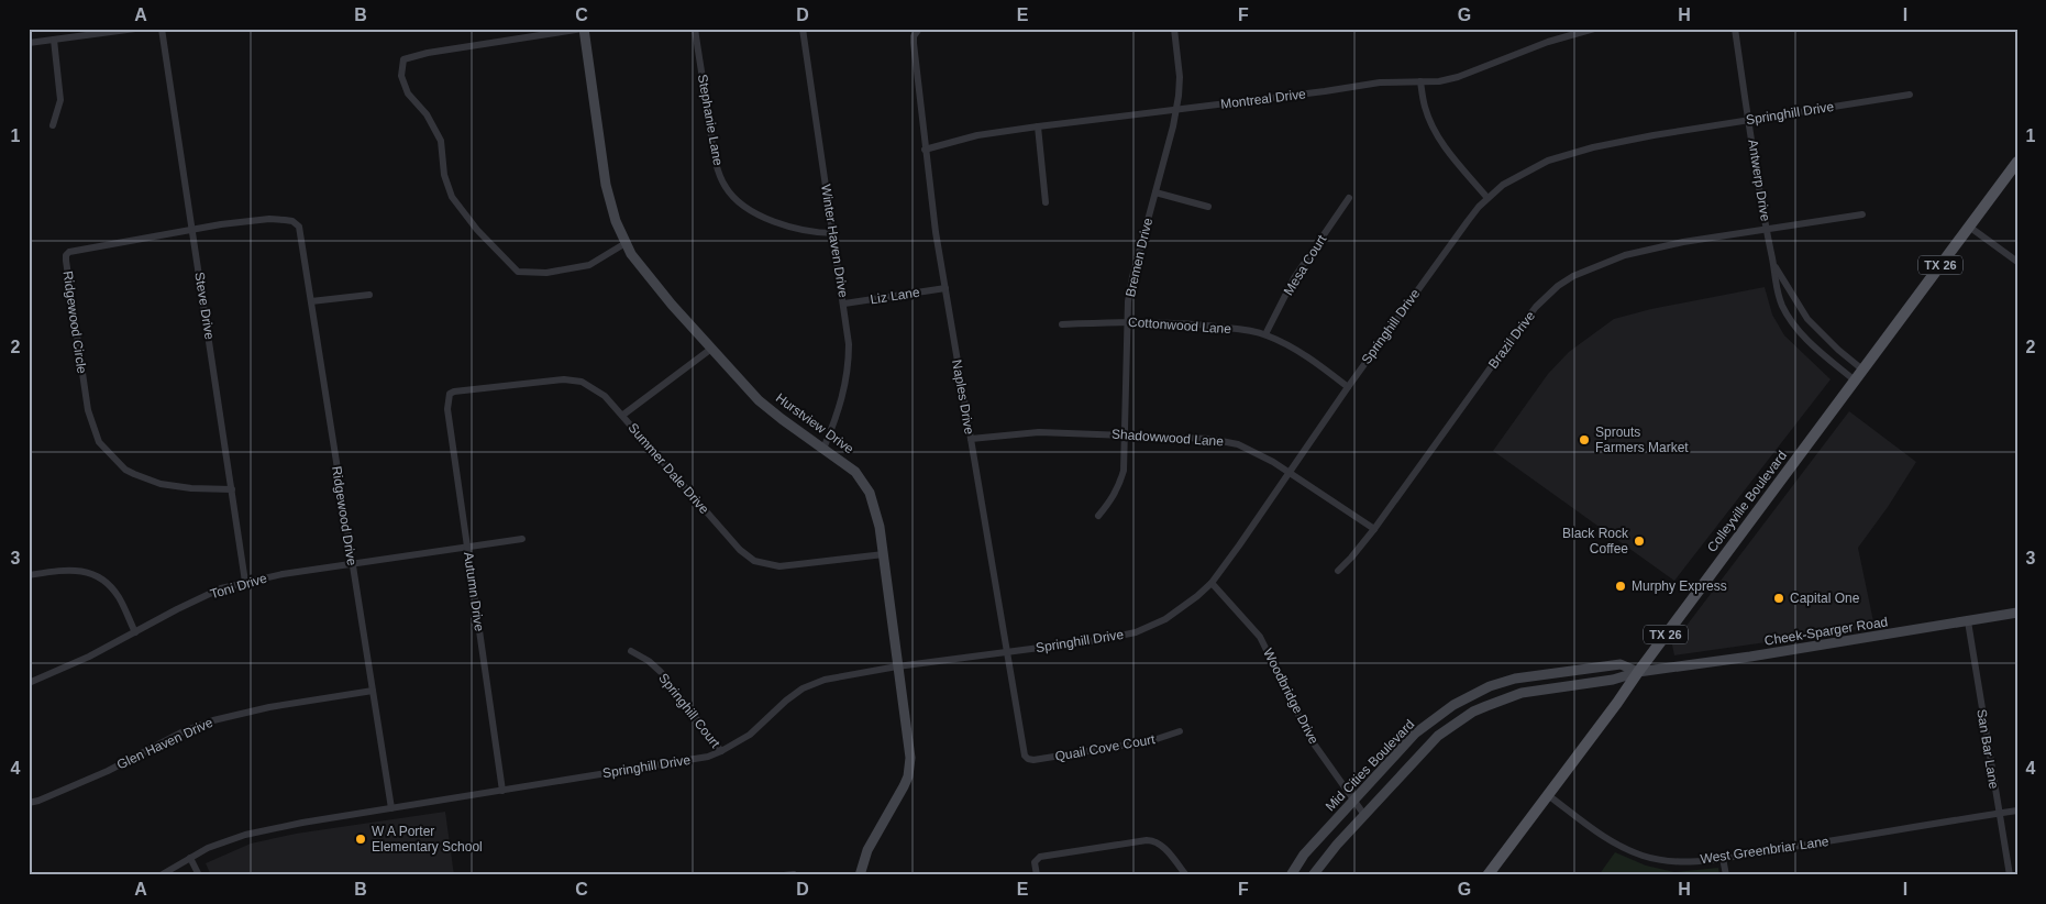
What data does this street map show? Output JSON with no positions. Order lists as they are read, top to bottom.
{
  "streets": {
    "main road": [
      "TX 26",
      "Hurstview Drive",
      "Colleyville Boulevard",
      "Cheek-Sparger Road",
      "Mid Cities Boulevard"
    ],
    "street": [
      "Montreal Drive",
      "Springhill Drive",
      "Stephanie Lane",
      "Antwerp Drive",
      "Winter Haven Drive",
      "Bremen Drive",
      "Mesa Court",
      "Liz Lane",
      "Steve Drive",
      "Ridgewood Circle",
      "Cottonwood Lane",
      "Brazil Drive",
      "Naples Drive",
      "Shadowwood Lane",
      "Summer Dale Drive",
      "Ridgewood Drive",
      "Toni Drive",
      "Autumn Drive",
      "Woodbridge Drive",
      "Springhill Court",
      "Glen Haven Drive",
      "Quail Cove Court",
      "San Bar Lane",
      "West Greenbriar Lane"
    ]
  },
  "crossings": [
    ["Montreal Drive", "Bremen Drive"],
    ["Montreal Drive", "Naples Drive"],
    ["Springhill Drive", "Antwerp Drive"],
    ["Springhill Drive", "Cottonwood Lane"],
    ["Springhill Drive", "Naples Drive"],
    ["Springhill Drive", "Hurstview Drive"],
    ["Springhill Drive", "Shadowwood Lane"],
    ["Springhill Drive", "Ridgewood Drive"],
    ["Springhill Drive", "Autumn Drive"],
    ["Springhill Drive", "Woodbridge Drive"],
    ["Springhill Drive", "Springhill Court"],
    ["Stephanie Lane", "Winter Haven Drive"],
    ["Antwerp Drive", "Brazil Drive"],
    ["Antwerp Drive", "Colleyville Boulevard"],
    ["Winter Haven Drive", "Liz Lane"],
    ["Winter Haven Drive", "Hurstview Drive"],
    ["Bremen Drive", "Cottonwood Lane"],
    ["Bremen Drive", "Shadowwood Lane"],
    ["Mesa Court", "Cottonwood Lane"],
    ["Liz Lane", "Naples Drive"],
    ["Steve Drive", "Ridgewood Circle"],
    ["Steve Drive", "Toni Drive"],
    ["Ridgewood Circle", "Ridgewood Drive"],
    ["Brazil Drive", "Shadowwood Lane"],
    ["Naples Drive", "Shadowwood Lane"],
    ["Naples Drive", "Quail Cove Court"],
    ["Hurstview Drive", "Summer Dale Drive"],
    ["Summer Dale Drive", "Autumn Drive"],
    ["Colleyville Boulevard", "Cheek-Sparger Road"],
    ["Colleyville Boulevard", "Mid Cities Boulevard"],
    ["Colleyville Boulevard", "West Greenbriar Lane"],
    ["Ridgewood Drive", "Toni Drive"],
    ["Ridgewood Drive", "Glen Haven Drive"],
    ["Toni Drive", "Autumn Drive"],
    ["Cheek-Sparger Road", "San Bar Lane"],
    ["Cheek-Sparger Road", "Mid Cities Boulevard"],
    ["Woodbridge Drive", "Mid Cities Boulevard"],
    ["San Bar Lane", "West Greenbriar Lane"]
  ],
  "places": [
    "Sprouts Farmers Market",
    "Black Rock Coffee",
    "Murphy Express",
    "Capital One",
    "W A Porter Elementary School"
  ],
  "grid": {
    "columns": [
      "A",
      "B",
      "C",
      "D",
      "E",
      "F",
      "G",
      "H",
      "I"
    ],
    "rows": [
      "1",
      "2",
      "3",
      "4"
    ]
  }
}
